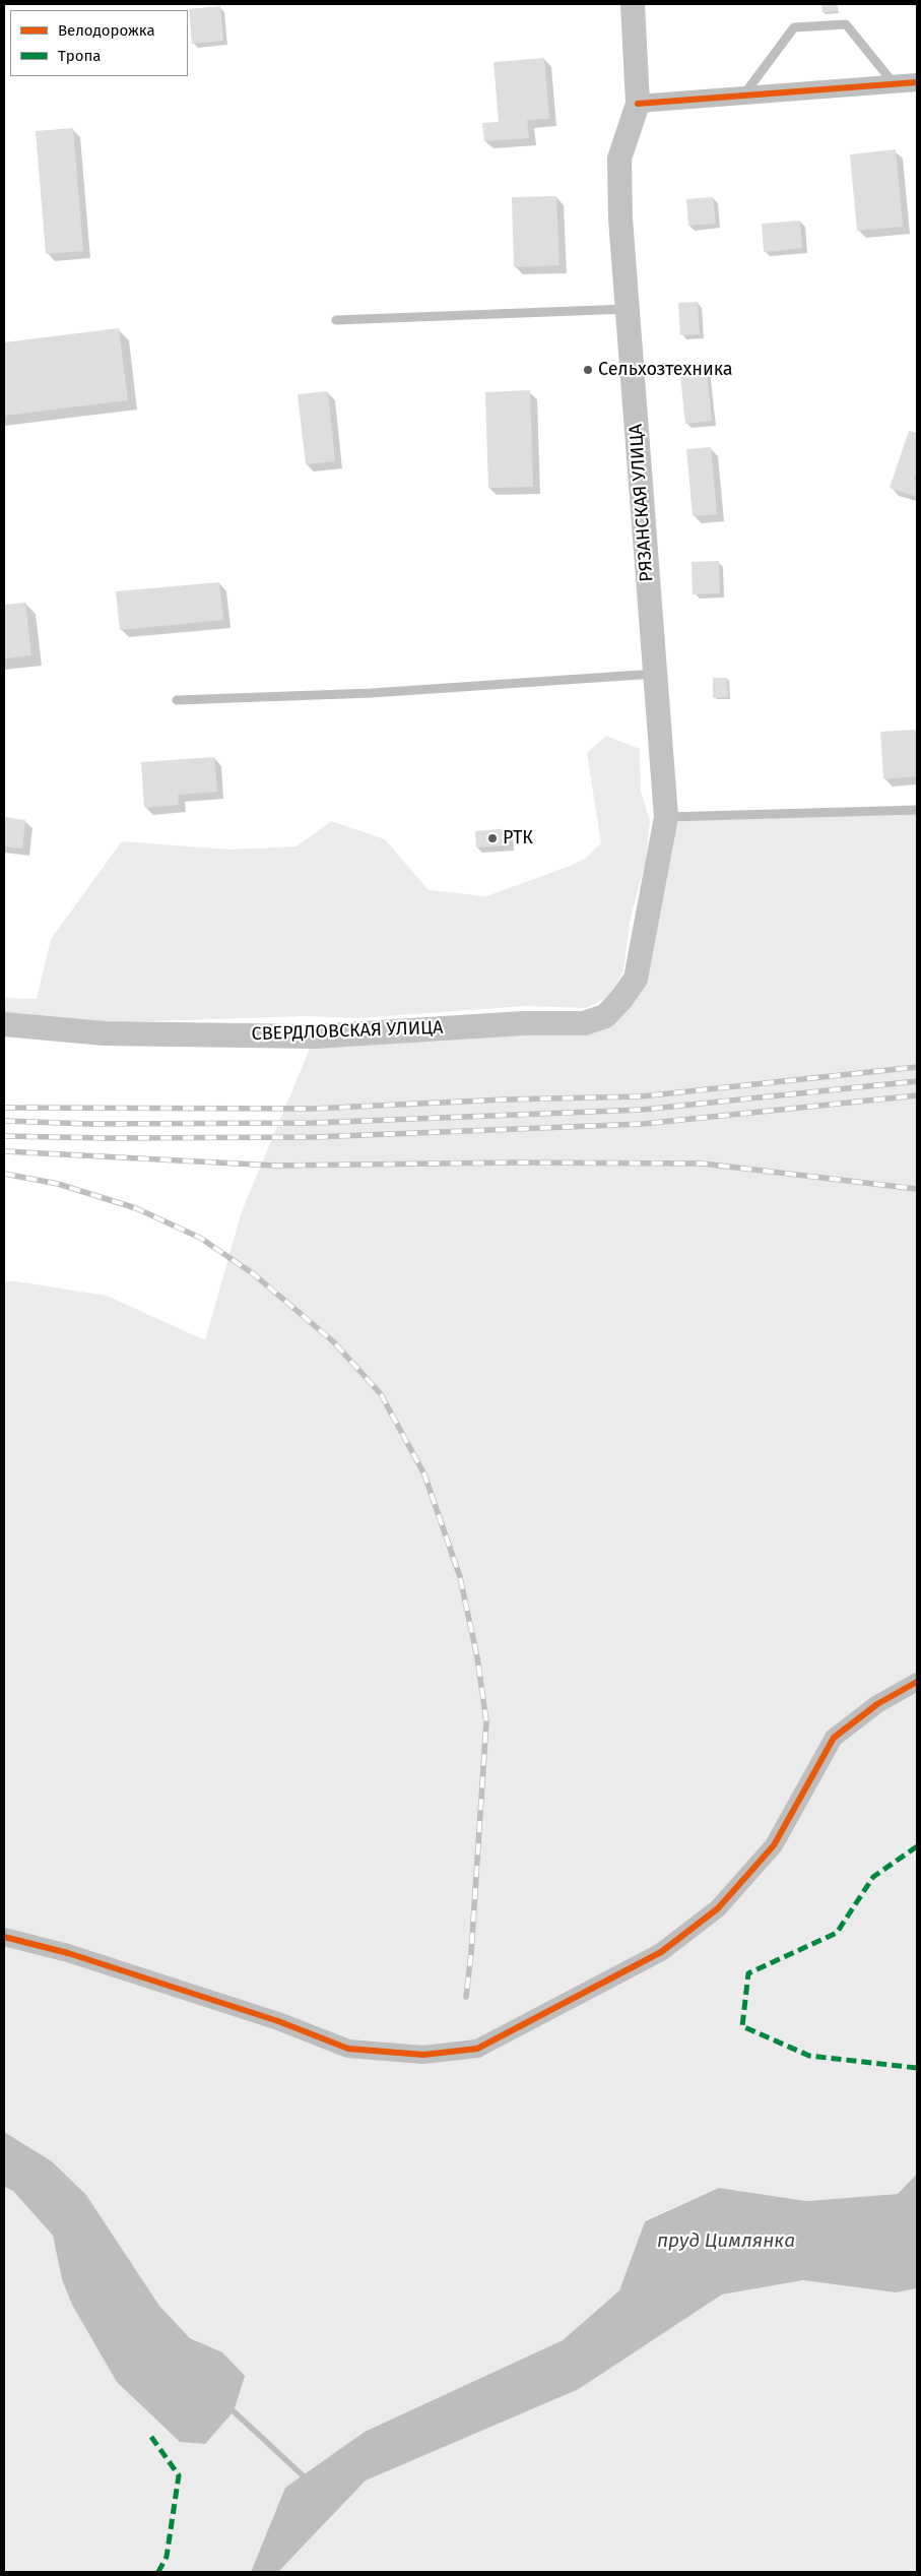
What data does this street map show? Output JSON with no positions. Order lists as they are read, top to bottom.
{
  "streets": {
    "main road": ["РЯЗАНСКАЯ УЛИЦА", "СВЕРДЛОВСКАЯ УЛИЦА"]
  },
  "crossings": [
    ["РЯЗАНСКАЯ УЛИЦА", "СВЕРДЛОВСКАЯ УЛИЦА"]
  ],
  "water": ["пруд Цимлянка"],
  "places": ["Сельхозтехника", "РТК"],
  "legend": ["Велодорожка", "Тропа"]
}
